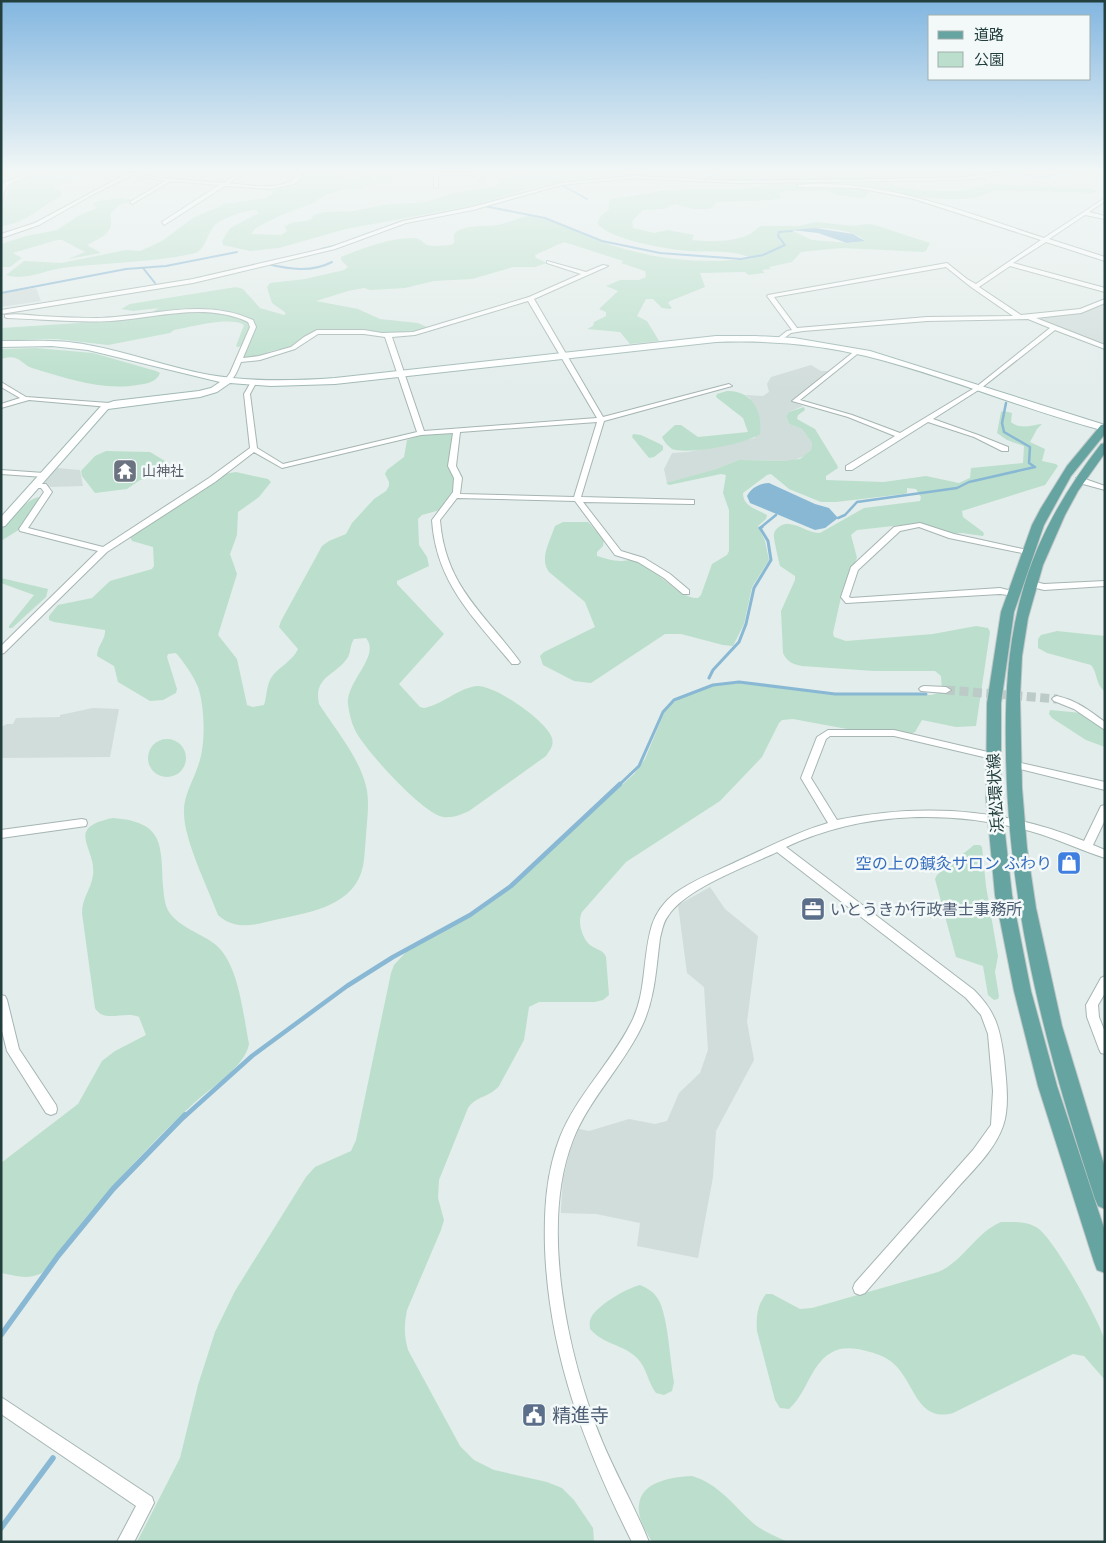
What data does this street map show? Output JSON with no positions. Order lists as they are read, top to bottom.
{
  "streets": {
    "main road": ["浜松環状線"]
  },
  "places": {
    "temple": ["山神社"],
    "shop": ["空の上の鍼灸サロン ふわり"],
    "office": ["いとうきか行政書士事務所"],
    "public building": ["精進寺"]
  },
  "legend": ["道路", "公園"]
}
